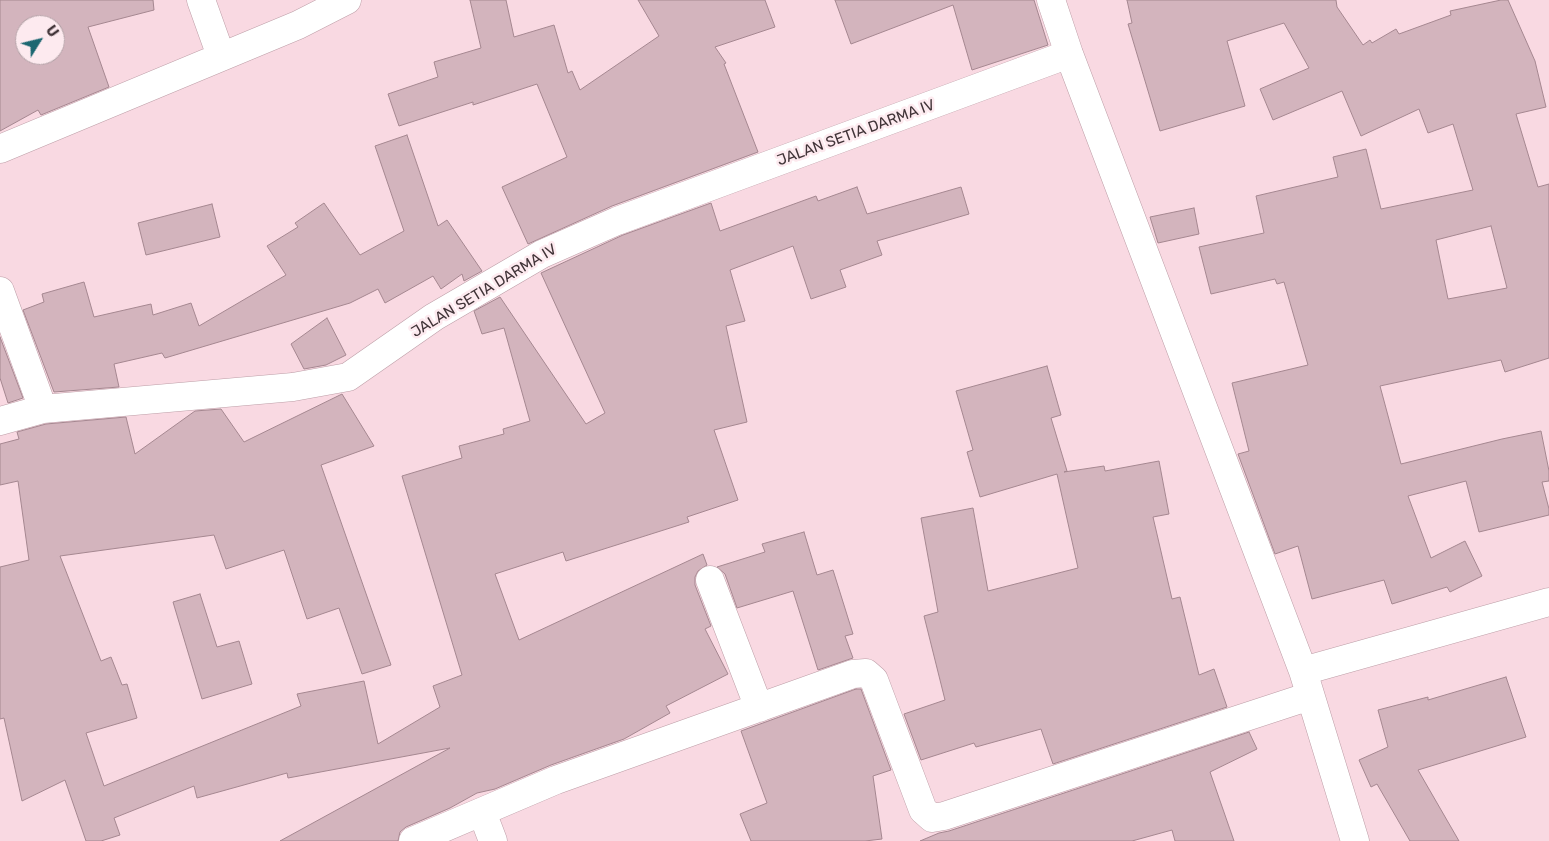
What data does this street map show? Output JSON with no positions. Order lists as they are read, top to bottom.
{
  "streets": {
    "street": ["JALAN SETIA DARMA IV"]
  },
  "north": "top right"
}
